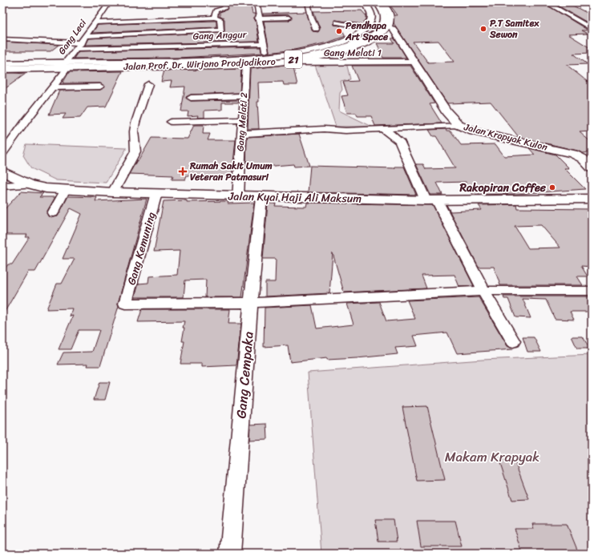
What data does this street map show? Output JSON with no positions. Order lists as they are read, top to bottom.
{
  "streets": {
    "highway": ["21", "Jalan Prof. Dr. Wirjono Prodjodikoro"],
    "street": [
      "Gang Anggur",
      "Gang Leci",
      "Gang Melati 1",
      "Gang Melati 2",
      "Jalan Krapyak Kulon",
      "Jalan Kyai Haji Ali Maksum",
      "Gang Kemuning",
      "Gang Cempaka"
    ]
  },
  "crossings": [
    ["Gang Anggur", "21"],
    ["Gang Anggur", "Jalan Prof. Dr. Wirjono Prodjodikoro"],
    ["Gang Melati 1", "Jalan Krapyak Kulon"],
    ["21", "Jalan Prof. Dr. Wirjono Prodjodikoro"],
    ["Gang Melati 2", "Jalan Kyai Haji Ali Maksum"],
    ["Jalan Kyai Haji Ali Maksum", "Gang Kemuning"],
    ["Jalan Kyai Haji Ali Maksum", "Gang Cempaka"],
    ["Gang Kemuning", "Gang Cempaka"]
  ],
  "parks": ["Makam Krapyak"],
  "places": {
    "other": ["P.T Samitex Sewon", "Pendhapa Art Space", "Rakopiran Coffee"],
    "health": ["Rumah Sakit Umum Veteran Patmasuri"]
  }
}
